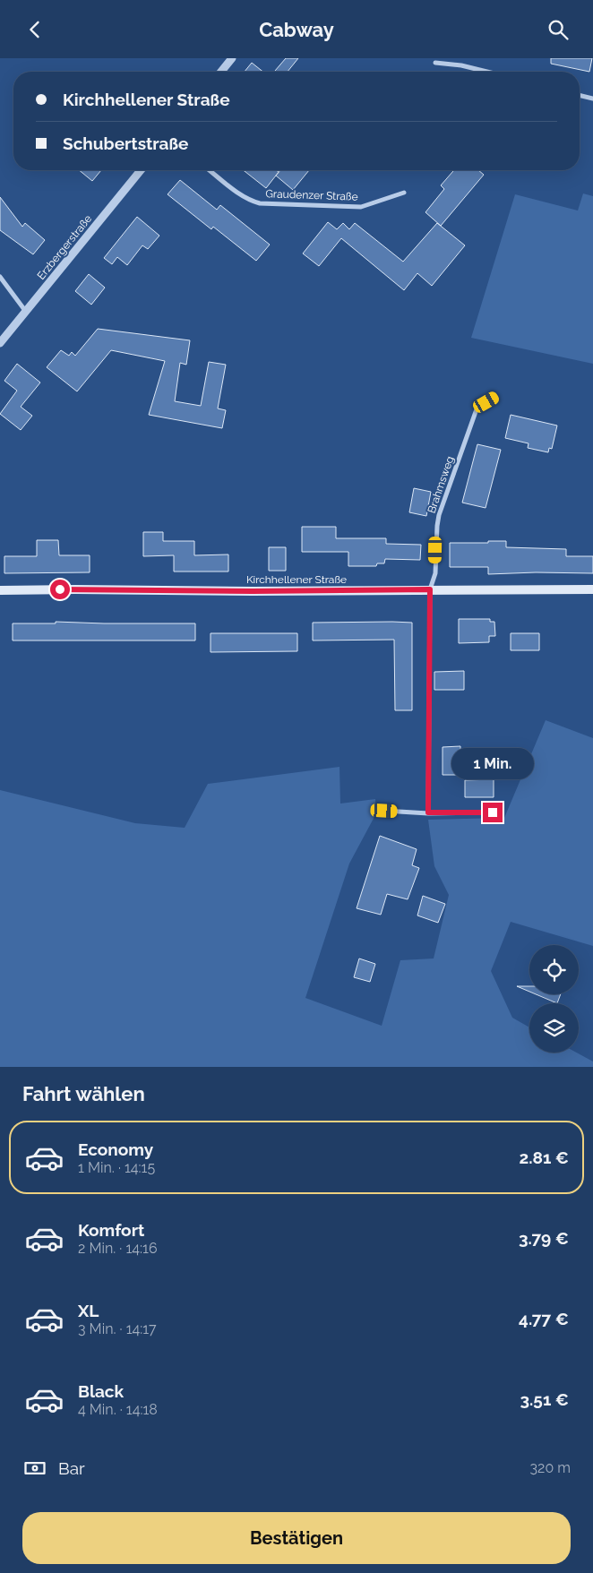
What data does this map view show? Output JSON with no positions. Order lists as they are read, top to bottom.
{
  "streets": {
    "main road": ["Kirchhellener Straße"],
    "street": ["Graudenzer Straße", "Erzbergerstraße", "Brahmsweg"]
  },
  "crossings": [
    ["Brahmsweg", "Kirchhellener Straße"]
  ],
  "page": {
    "header": "Cabway",
    "banner": ["Kirchhellener Straße", "Schubertstraße"],
    "bubble": "1 Min.",
    "heading": "Fahrt wählen",
    "list": [
      {
        "name": "Economy",
        "note": "1 Min. · 14:15",
        "value": "2.81 €"
      },
      {
        "name": "Komfort",
        "note": "2 Min. · 14:16",
        "value": "3.79 €"
      },
      {
        "name": "XL",
        "note": "3 Min. · 14:17",
        "value": "4.77 €"
      },
      {
        "name": "Black",
        "note": "4 Min. · 14:18",
        "value": "3.51 €"
      }
    ],
    "pay": ["Bar", "320 m"],
    "buttons": "Bestätigen"
  }
}
